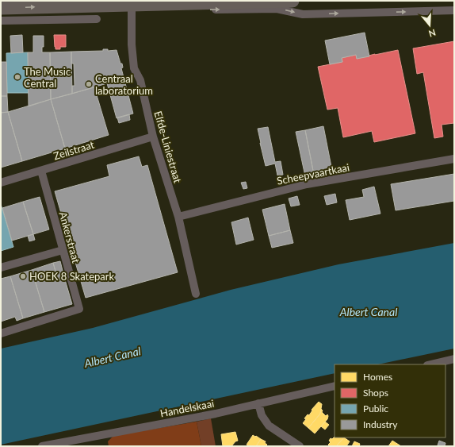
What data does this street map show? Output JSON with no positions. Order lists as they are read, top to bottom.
{
  "streets": {
    "street": [
      "Elfde-Liniestraat",
      "Zeilstraat",
      "Scheepvaartkaai",
      "Ankerstraat",
      "Handelskaai"
    ]
  },
  "crossings": [
    ["Elfde-Liniestraat", "Zeilstraat"],
    ["Elfde-Liniestraat", "Scheepvaartkaai"],
    ["Zeilstraat", "Ankerstraat"]
  ],
  "water": ["Albert Canal"],
  "places": ["The Music Central", "Centraal laboratorium", "HOEK 8 Skatepark"],
  "legend": [
    "Homes",
    "Shops",
    "Public",
    "Industry"
  ],
  "north": "bottom"
}
